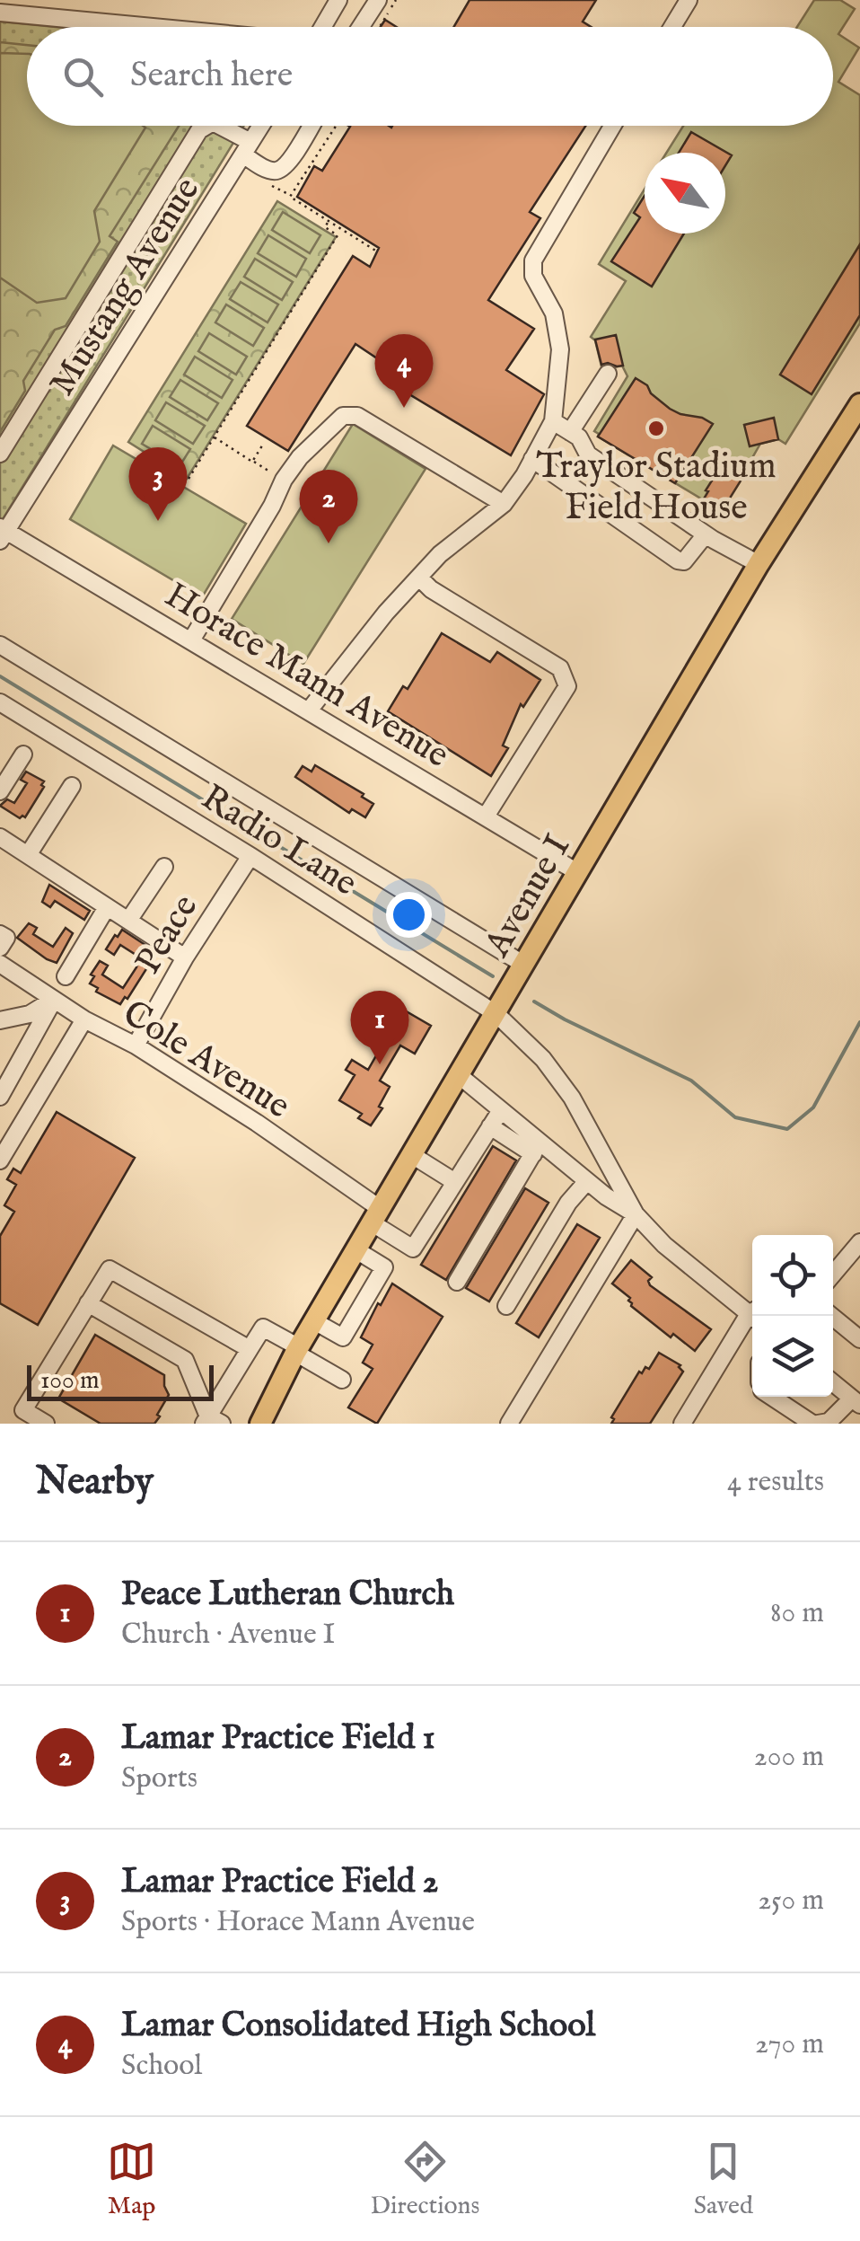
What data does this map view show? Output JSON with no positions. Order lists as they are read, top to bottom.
{
  "streets": {
    "main road": ["Avenue I"],
    "street": [
      "Mustang Avenue",
      "Horace Mann Avenue",
      "Radio Lane",
      "Peace",
      "Cole Avenue"
    ]
  },
  "crossings": [
    ["Mustang Avenue", "Horace Mann Avenue"],
    ["Horace Mann Avenue", "Avenue I"],
    ["Radio Lane", "Avenue I"],
    ["Radio Lane", "Peace"],
    ["Avenue I", "Cole Avenue"],
    ["Peace", "Cole Avenue"]
  ],
  "places": ["Traylor Stadium Field House"],
  "scale_bar": "100 m",
  "north": "top left",
  "page": {
    "search": "Search here",
    "pins": [
      "4",
      "3",
      "2",
      "1"
    ],
    "scale": "100 m",
    "heading": ["Nearby", "4 results"],
    "list": [
      {
        "mark": "1",
        "name": "Peace Lutheran Church",
        "note": "Church · Avenue I",
        "value": "80 m"
      },
      {
        "mark": "2",
        "name": "Lamar Practice Field 1",
        "note": "Sports",
        "value": "200 m"
      },
      {
        "mark": "3",
        "name": "Lamar Practice Field 2",
        "note": "Sports · Horace Mann Avenue",
        "value": "250 m"
      },
      {
        "mark": "4",
        "name": "Lamar Consolidated High School",
        "note": "School",
        "value": "270 m"
      }
    ],
    "nav": ["Map", "Directions", "Saved"]
  }
}
